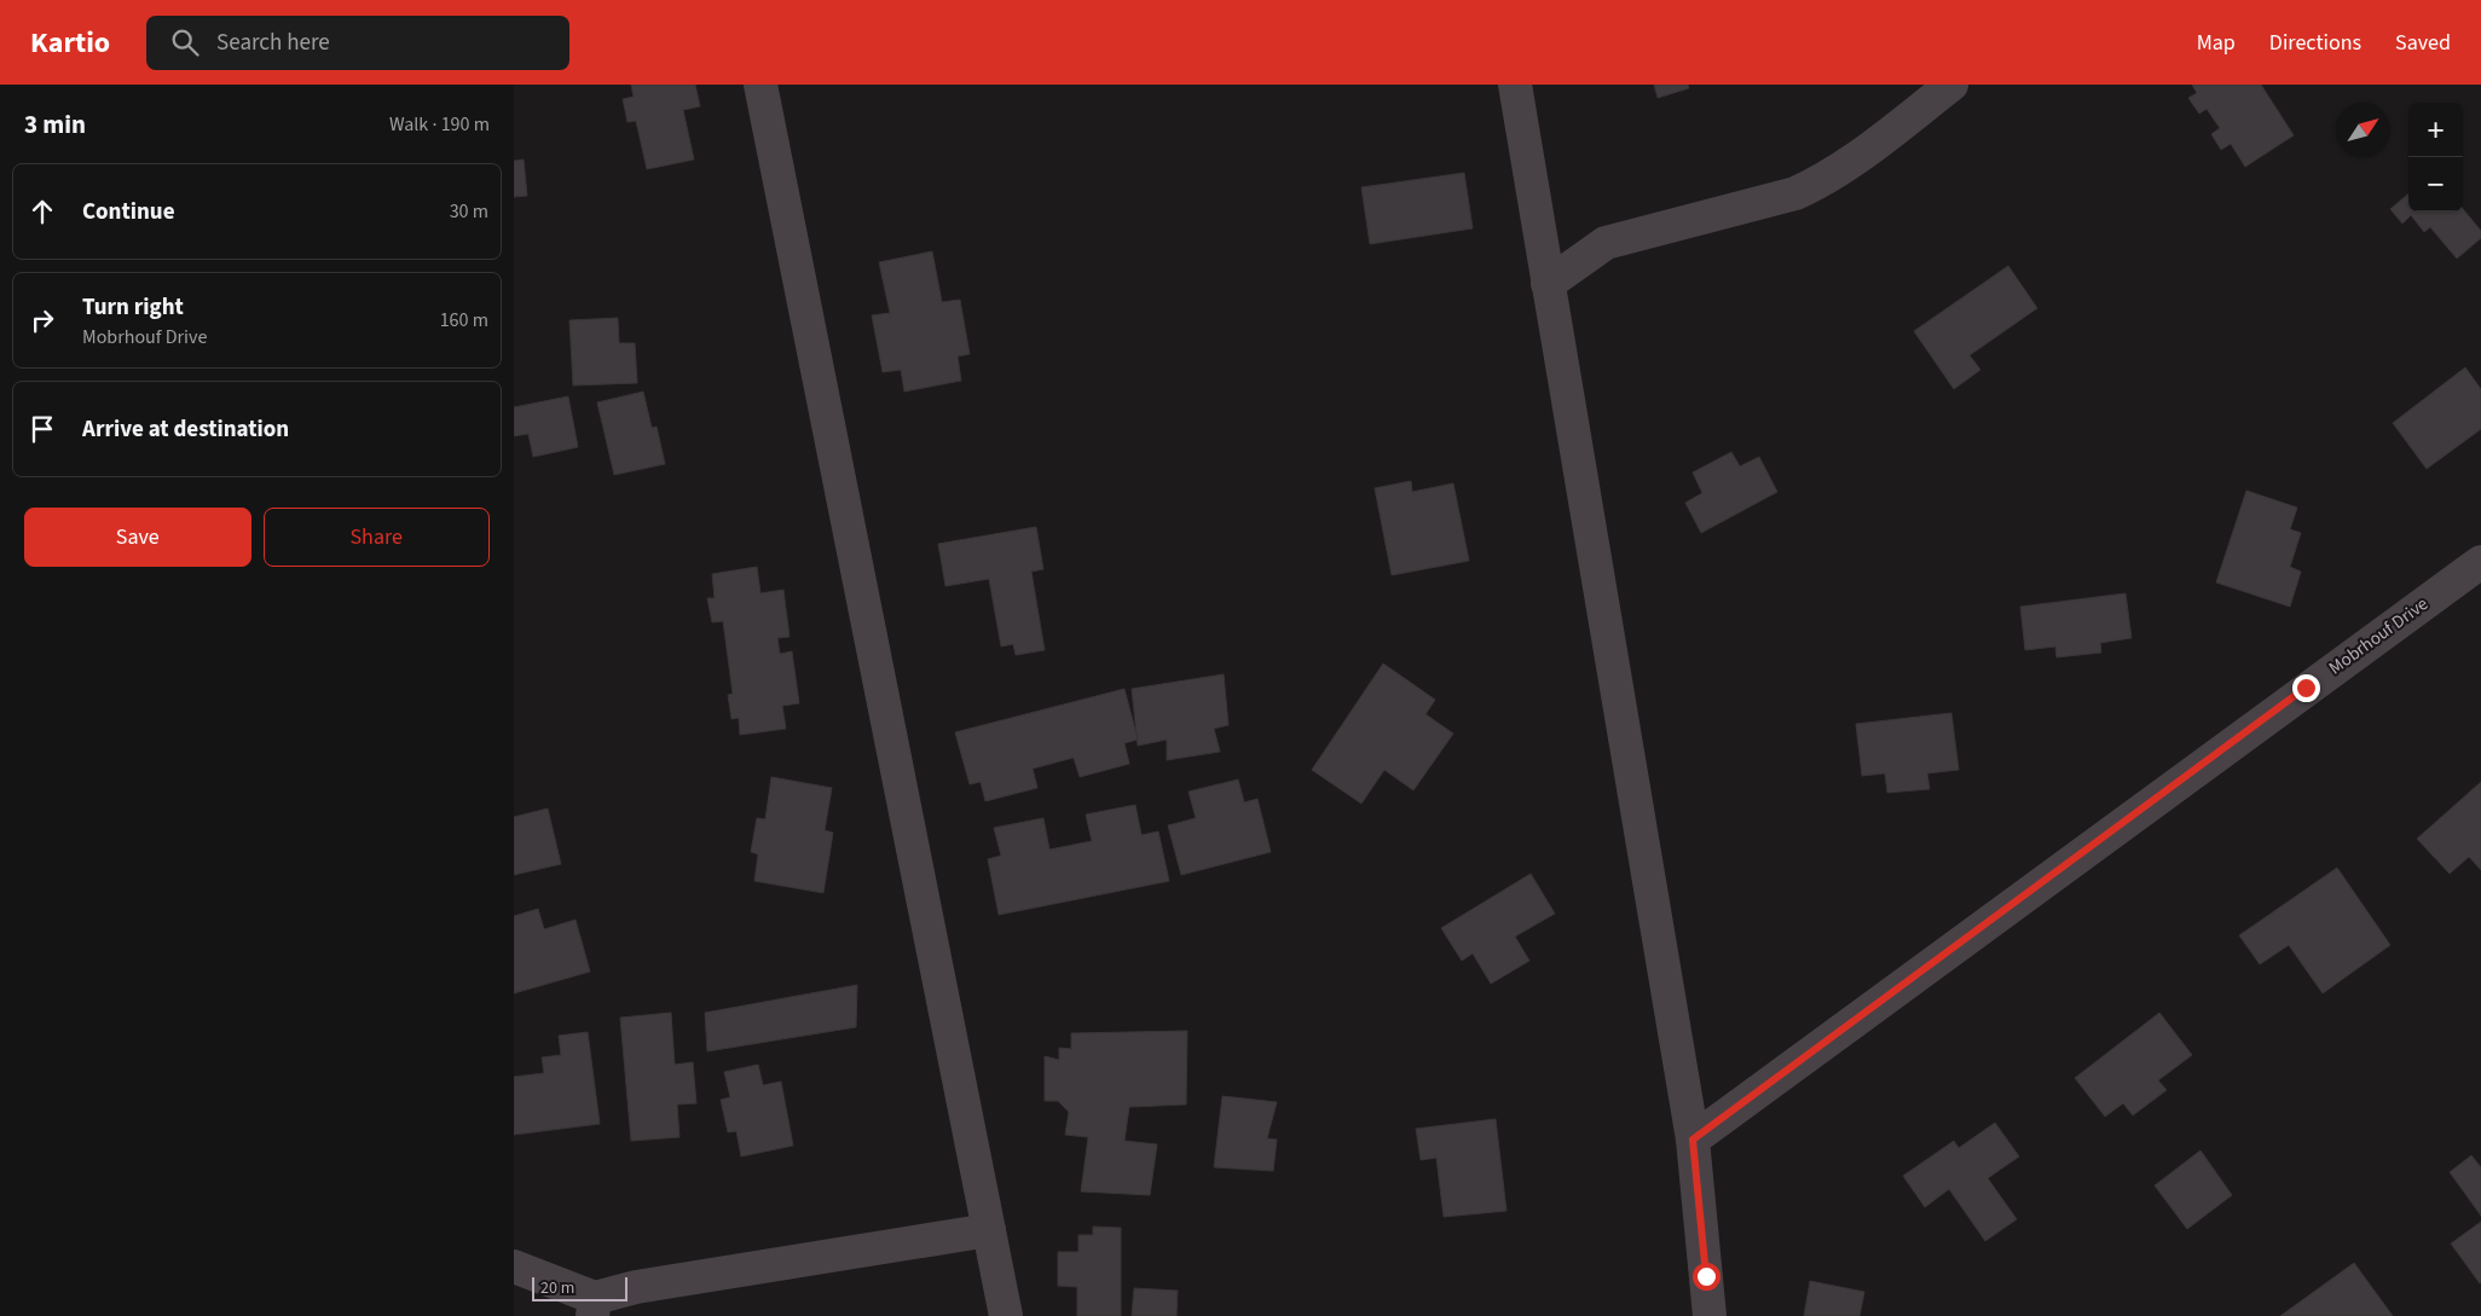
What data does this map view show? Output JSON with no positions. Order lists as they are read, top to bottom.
{
  "streets": {
    "street": ["Mobrhouf Drive"]
  },
  "scale_bar": "20 m",
  "north": "top right",
  "page": {
    "header": "Kartio",
    "search": "Search here",
    "nav": ["Map", "Directions", "Saved"],
    "heading": ["3 min", "Walk · 190 m"],
    "map_buttons": ["+", "−"],
    "list": [
      ["Continue", "30 m"],
      ["Turn right", "Mobrhouf Drive", "160 m"],
      "Arrive at destination"
    ],
    "buttons": ["Save", "Share"],
    "scale": "20 m"
  }
}
